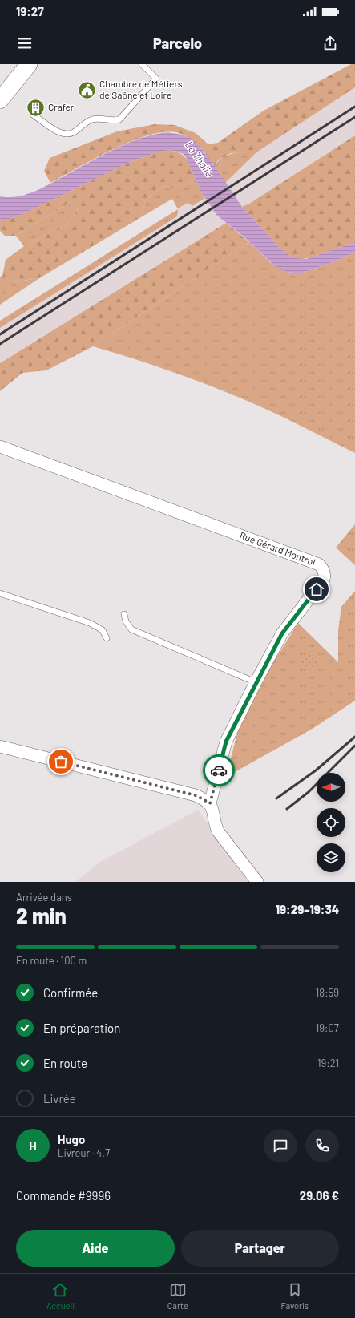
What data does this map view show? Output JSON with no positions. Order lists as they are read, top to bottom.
{
  "streets": {
    "street": ["Rue Gérard Montrol"]
  },
  "water": ["La Thalie"],
  "places": {
    "public building": ["Chambre de Métiers de Saône et Loire"],
    "building": ["Crafer"]
  },
  "north": "left",
  "page": {
    "status": "19:27",
    "header": "Parcelo",
    "heading": ["2 min", "Arrivée dans", "19:29–19:34"],
    "panel": [
      "Hugo",
      "Livreur · 4.7",
      "Commande #9996",
      "29.06 €"
    ],
    "bar": "En route · 100 m",
    "list": [
      ["Confirmée", "18:59"],
      ["En préparation", "19:07"],
      ["En route", "19:21"],
      "Livrée"
    ],
    "round": "H",
    "buttons": ["Aide", "Partager"],
    "tabs": ["Accueil", "Carte", "Favoris"]
  }
}
